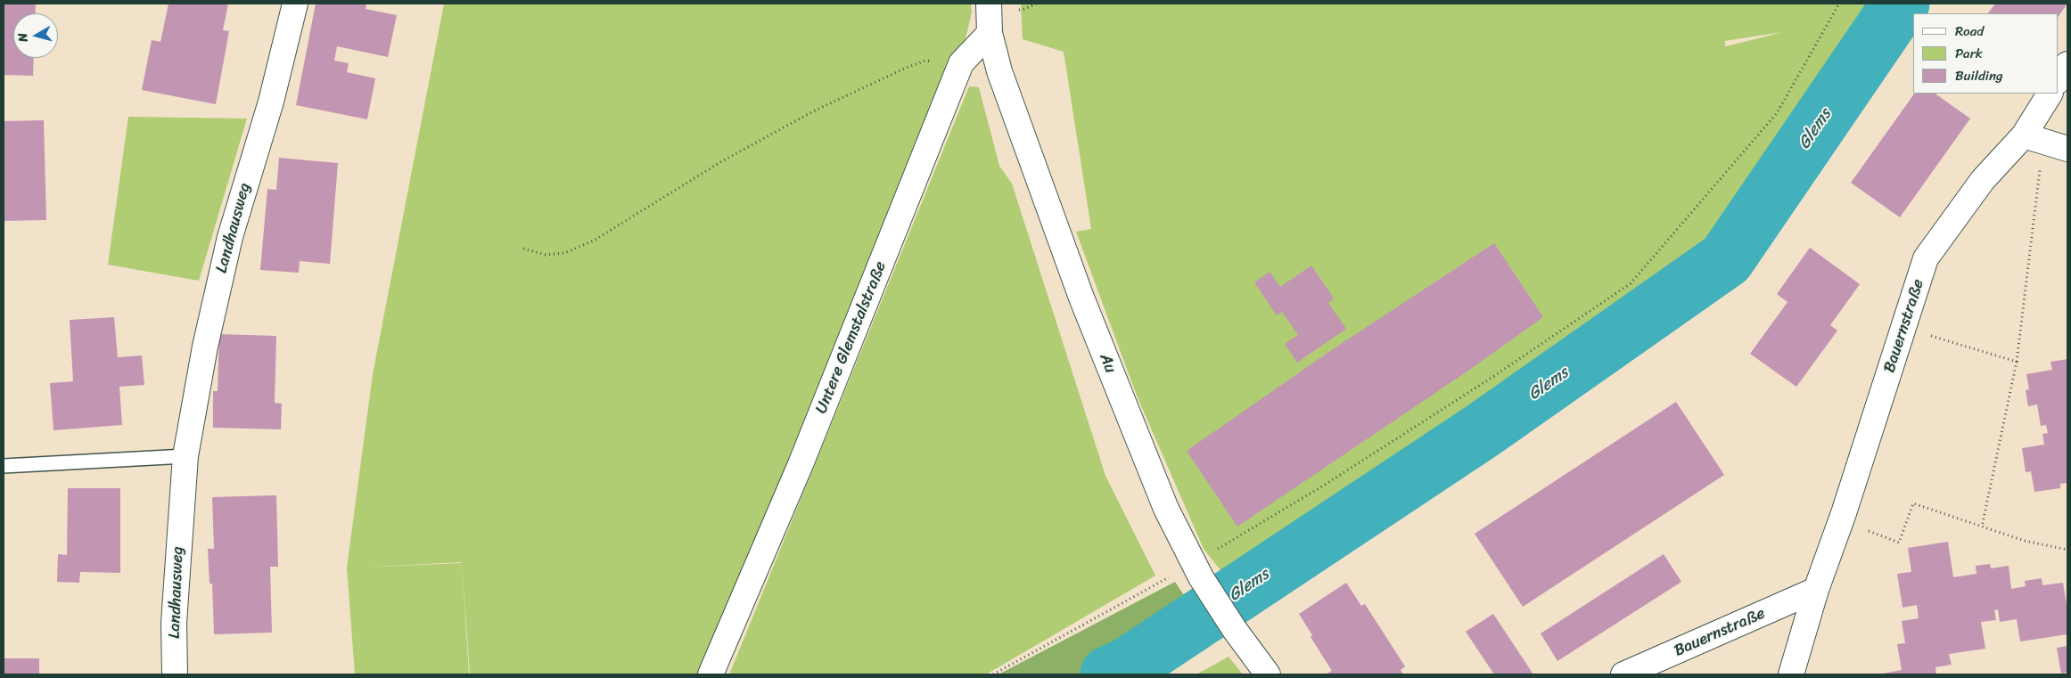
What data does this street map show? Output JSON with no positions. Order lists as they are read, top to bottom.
{
  "streets": {
    "street": [
      "Landhausweg",
      "Bauernstraße",
      "Untere Glemstalstraße",
      "Au"
    ]
  },
  "crossings": [
    ["Untere Glemstalstraße", "Au"]
  ],
  "water": ["Glems"],
  "legend": ["Road", "Park", "Building"],
  "north": "left"
}
